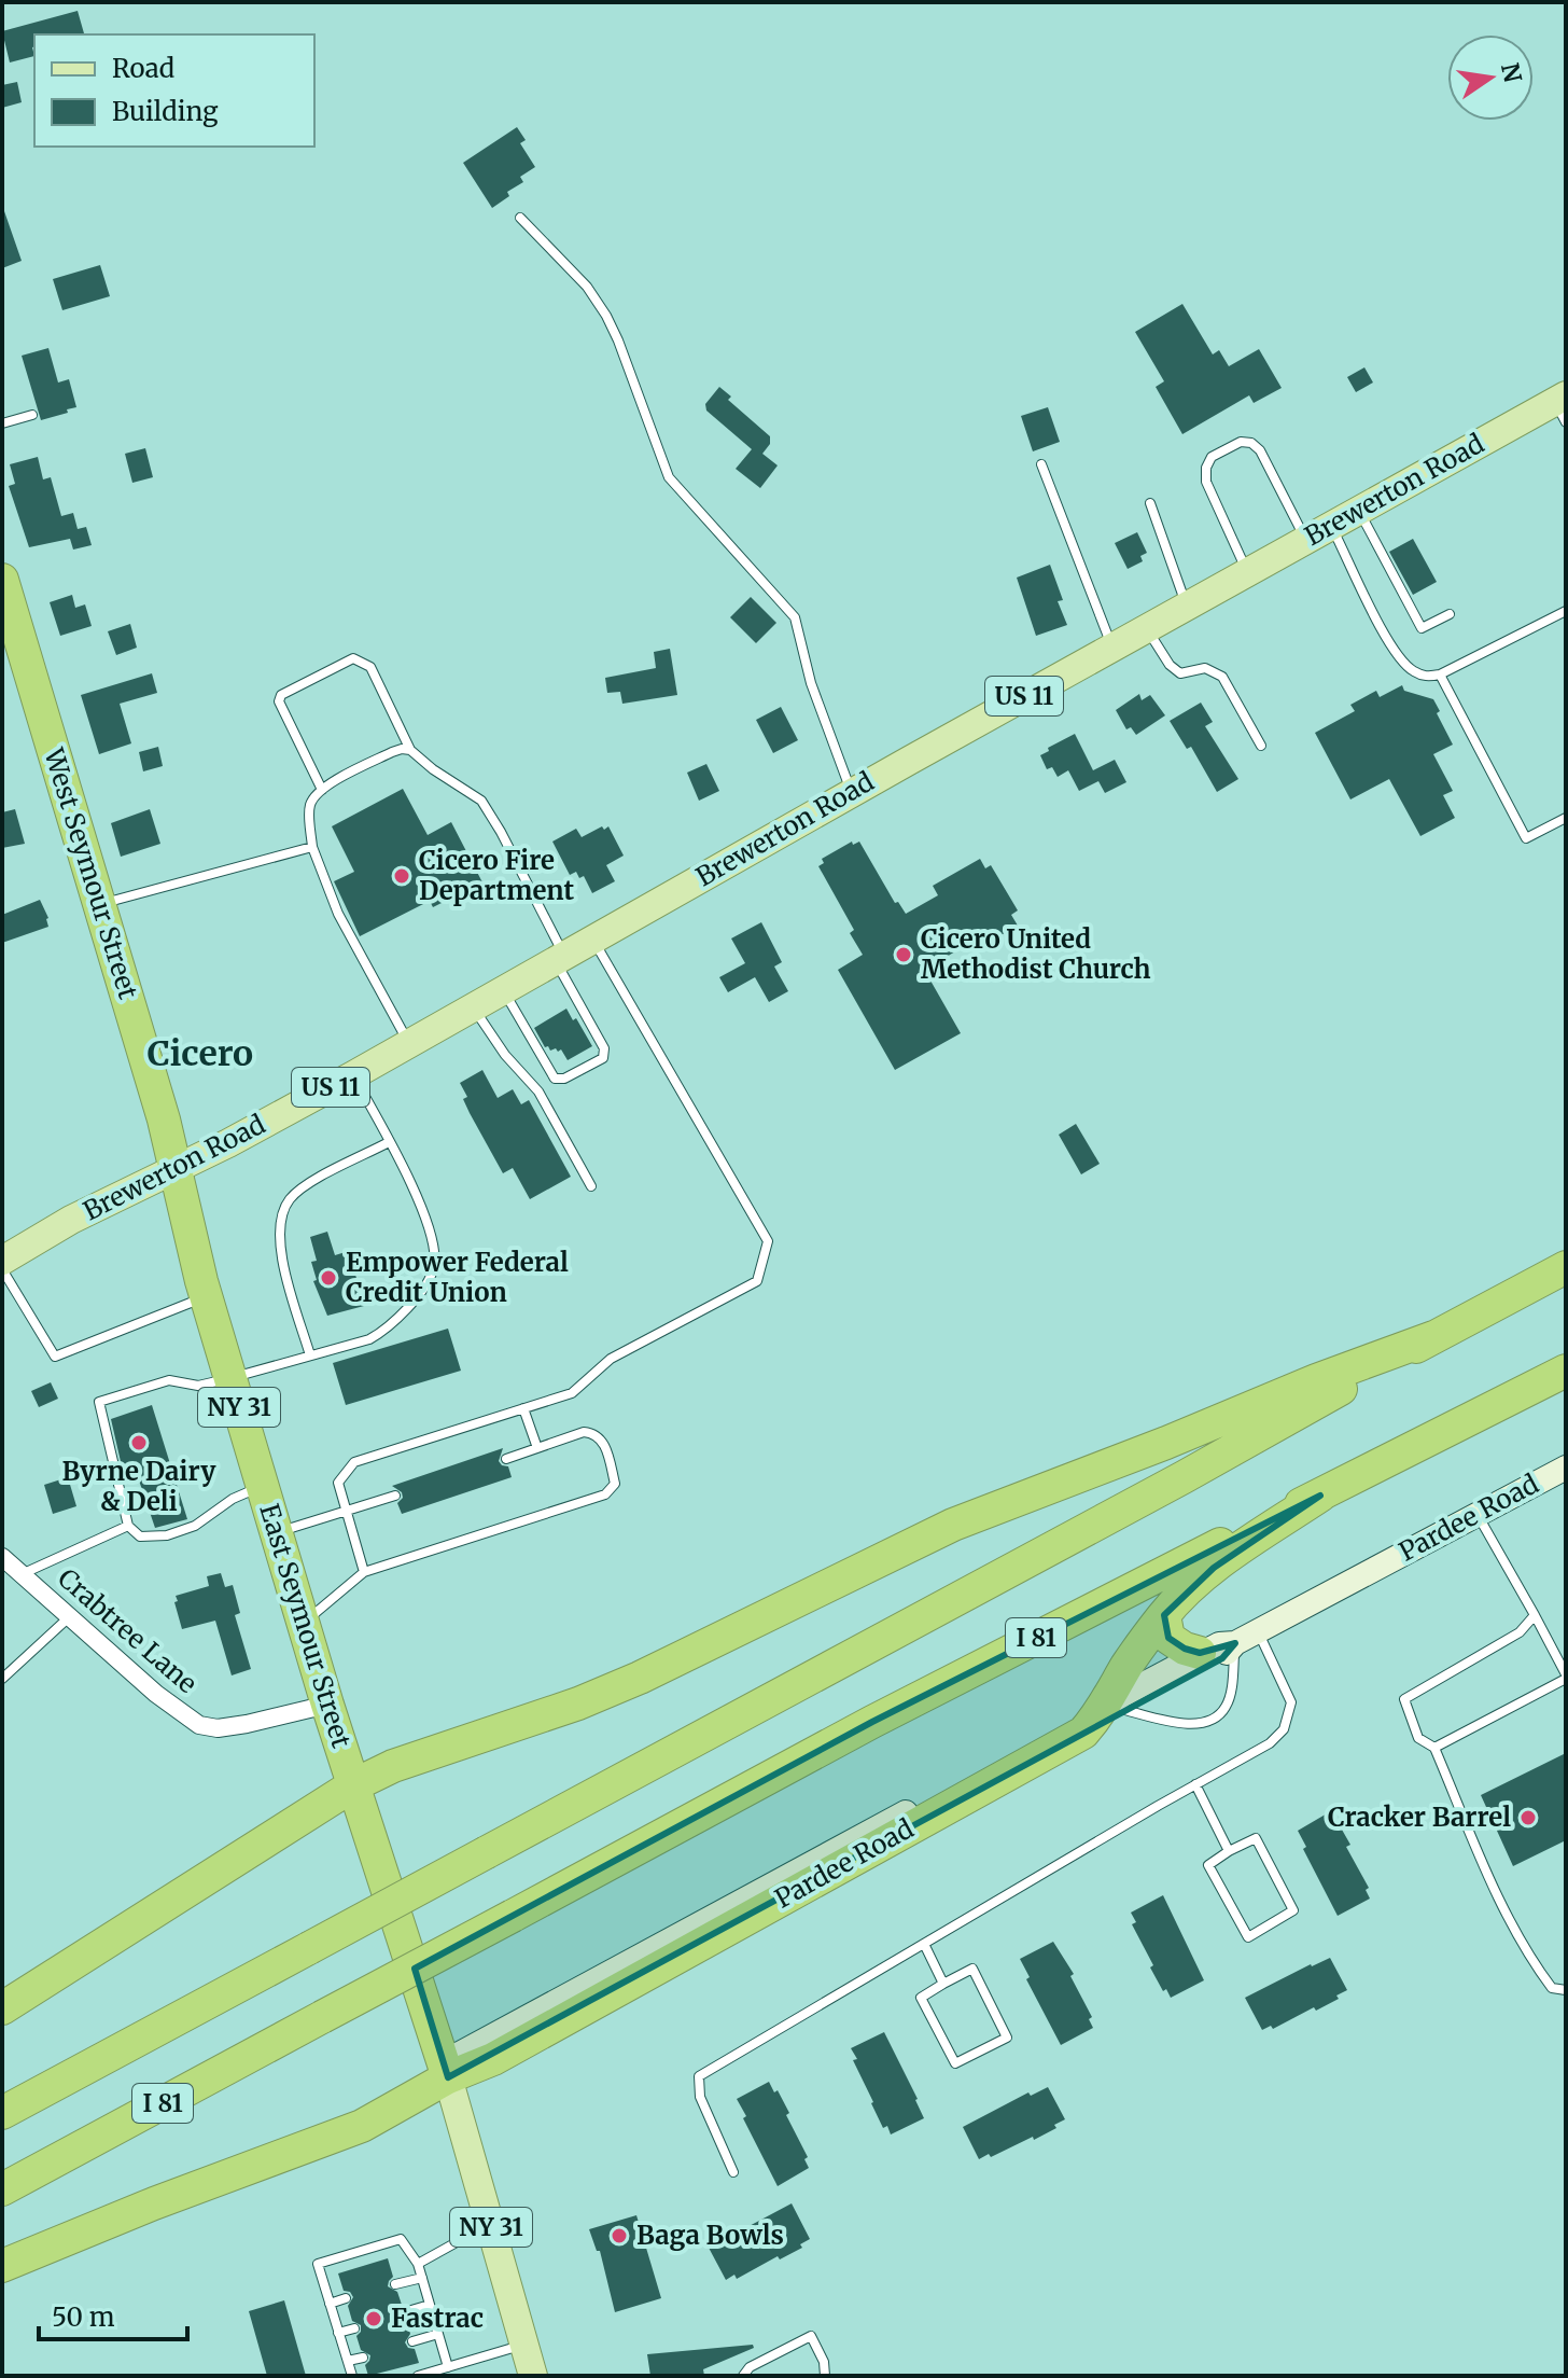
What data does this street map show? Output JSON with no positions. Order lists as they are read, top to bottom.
{
  "streets": {
    "highway": [
      "West Seymour Street",
      "NY 31",
      "Pardee Road",
      "East Seymour Street",
      "I 81"
    ],
    "main road": ["Brewerton Road", "US 11"],
    "street": ["Crabtree Lane"]
  },
  "crossings": [
    ["Brewerton Road", "West Seymour Street"],
    ["Brewerton Road", "East Seymour Street"],
    ["West Seymour Street", "East Seymour Street"],
    ["NY 31", "Pardee Road"],
    ["NY 31", "East Seymour Street"],
    ["Pardee Road", "East Seymour Street"],
    ["East Seymour Street", "Crabtree Lane"]
  ],
  "districts": ["Cicero"],
  "places": [
    "Cicero Fire Department",
    "Cicero United Methodist Church",
    "Empower Federal Credit Union",
    "Byrne Dairy & Deli",
    "Cracker Barrel",
    "Baga Bowls",
    "Fastrac"
  ],
  "legend": ["Road", "Building"],
  "scale_bar": "50 m",
  "north": "right"
}
